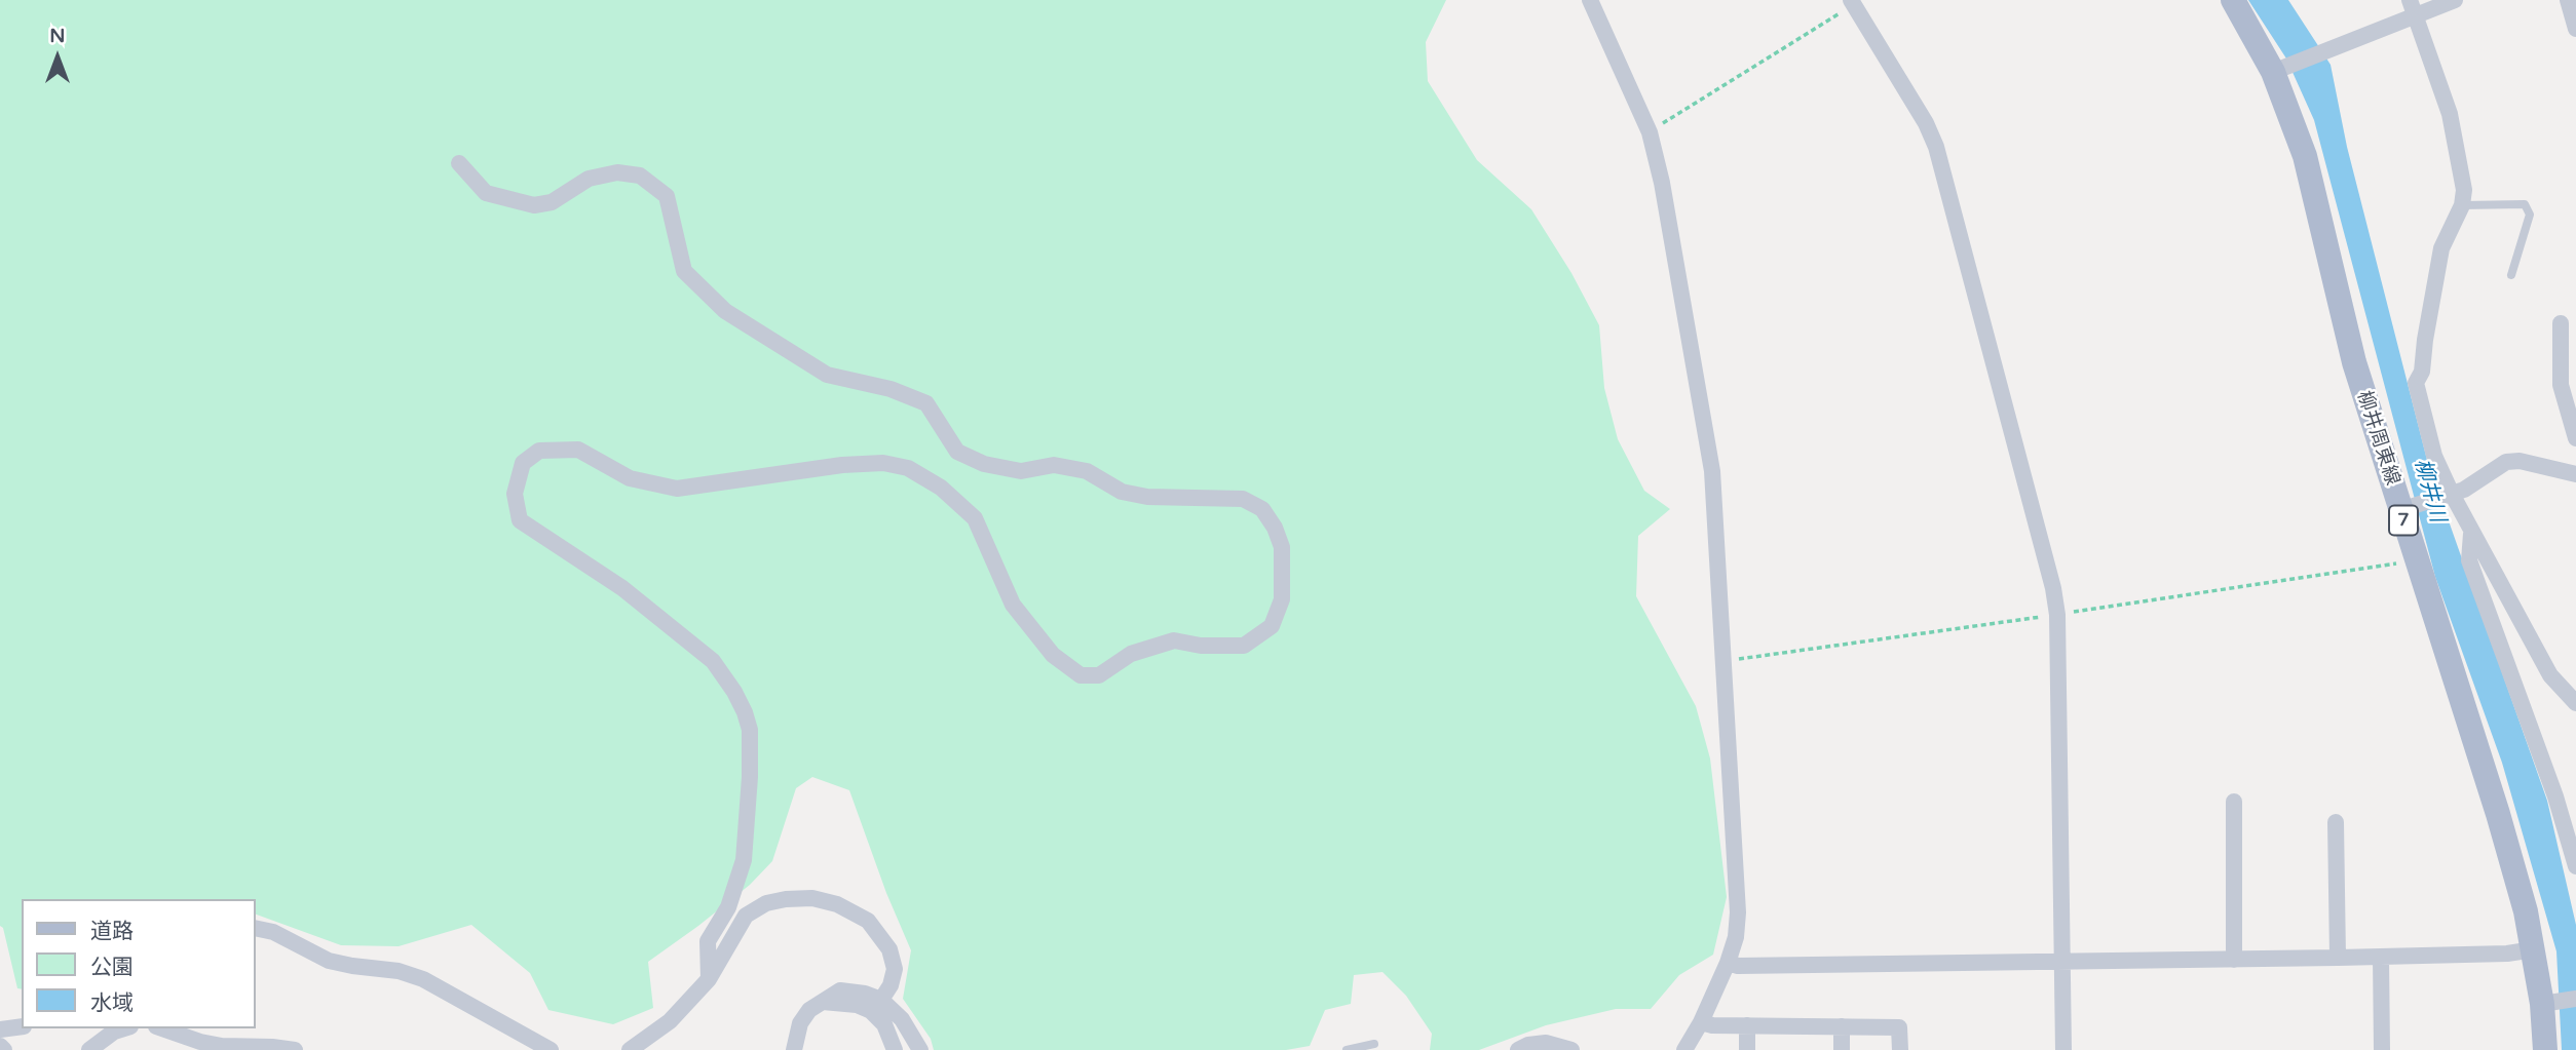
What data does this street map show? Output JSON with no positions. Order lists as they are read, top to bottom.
{
  "streets": {
    "main road": ["柳井周東線", "7"]
  },
  "water": ["柳井川"],
  "legend": ["道路", "公園", "水域"],
  "north": "top"
}
